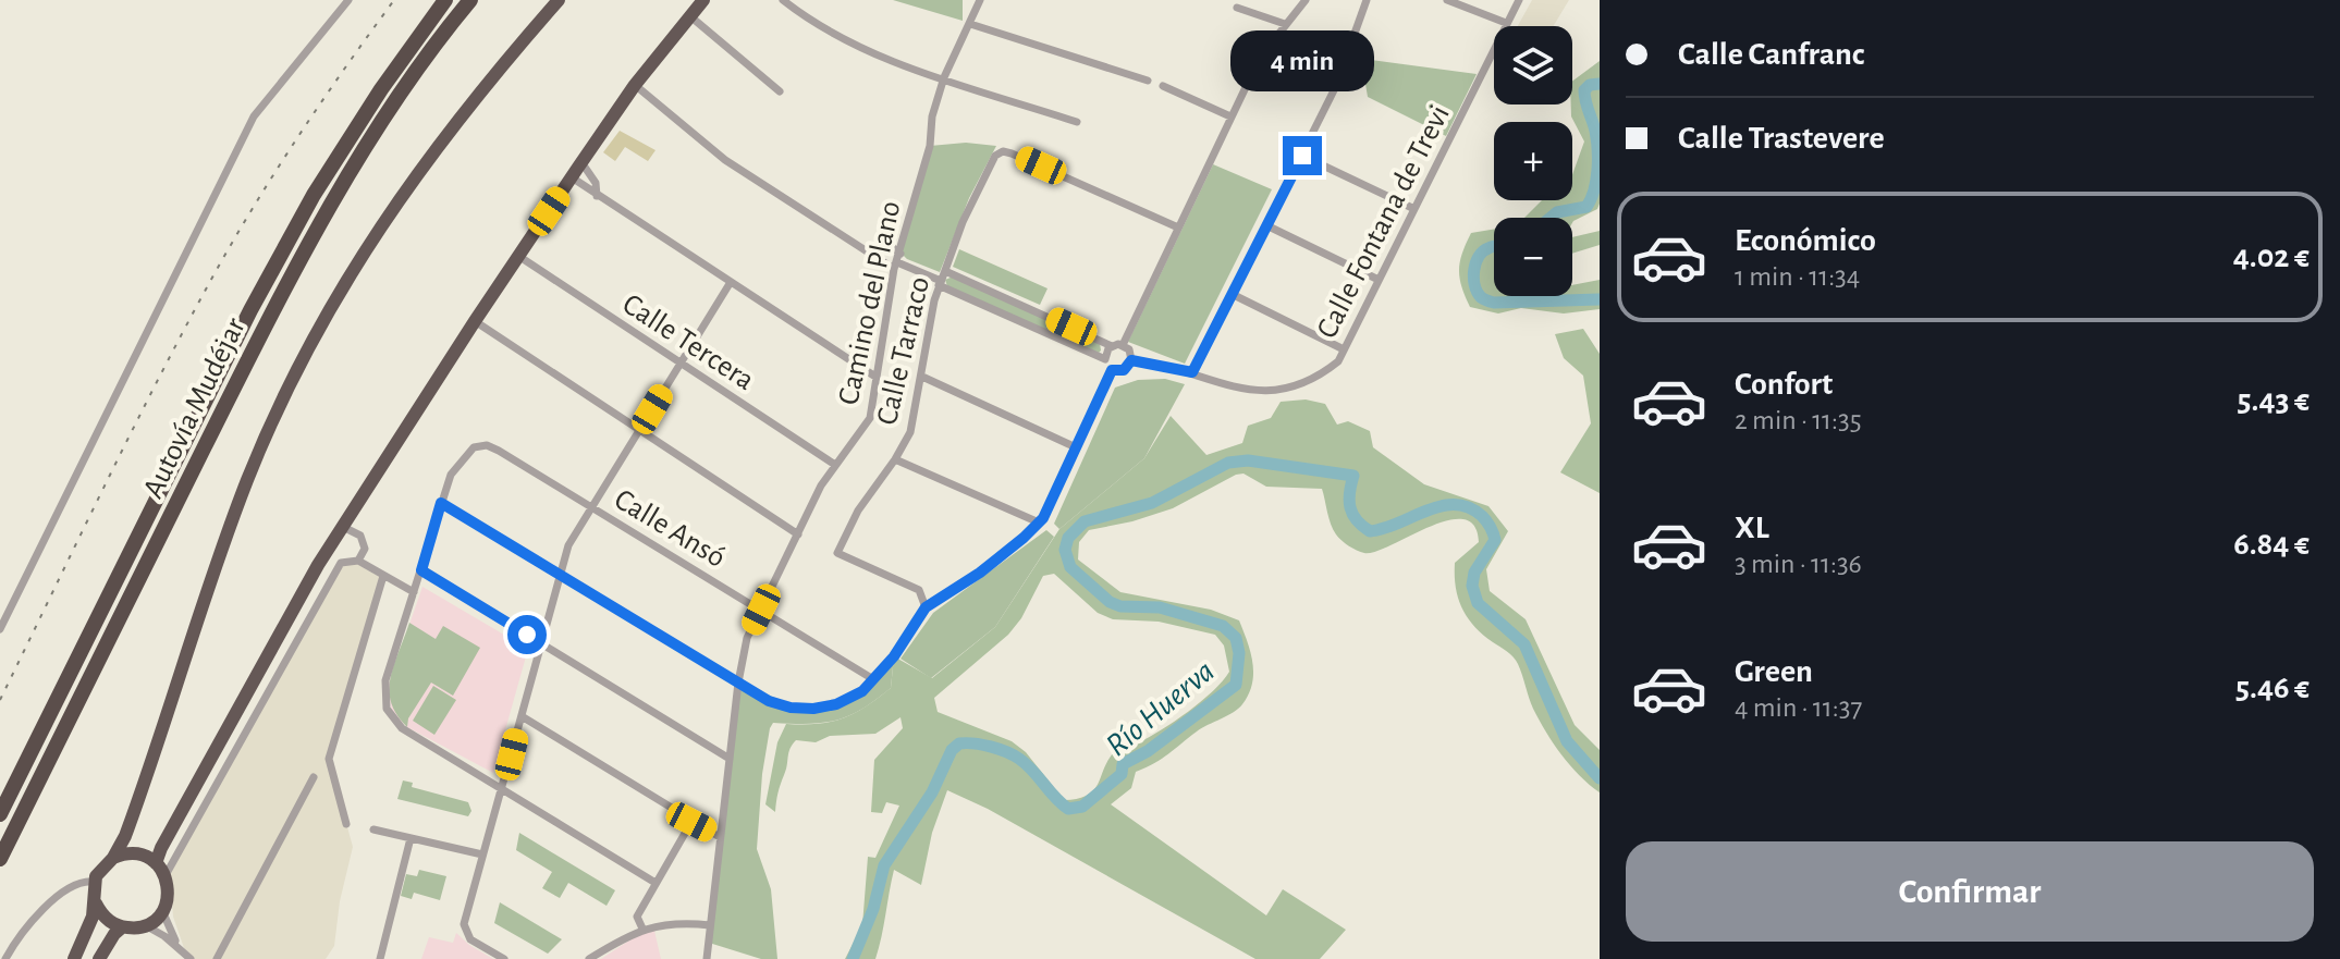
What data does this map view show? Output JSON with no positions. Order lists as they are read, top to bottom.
{
  "streets": {
    "highway": ["Autovía Mudéjar"],
    "street": [
      "Calle Fontana de Trevi",
      "Camino del Plano",
      "Calle Tercera",
      "Calle Tarraco",
      "Calle Ansó"
    ]
  },
  "crossings": [
    ["Camino del Plano", "Calle Tercera"],
    ["Camino del Plano", "Calle Ansó"]
  ],
  "water": ["Río Huerva"],
  "page": {
    "banner": ["Calle Canfranc", "Calle Trastevere"],
    "map_buttons": ["+", "−"],
    "bubble": "4 min",
    "list": [
      {
        "name": "Económico",
        "note": "1 min · 11:34",
        "value": "4.02 €"
      },
      {
        "name": "Confort",
        "note": "2 min · 11:35",
        "value": "5.43 €"
      },
      {
        "name": "XL",
        "note": "3 min · 11:36",
        "value": "6.84 €"
      },
      {
        "name": "Green",
        "note": "4 min · 11:37",
        "value": "5.46 €"
      }
    ],
    "buttons": "Confirmar"
  }
}
